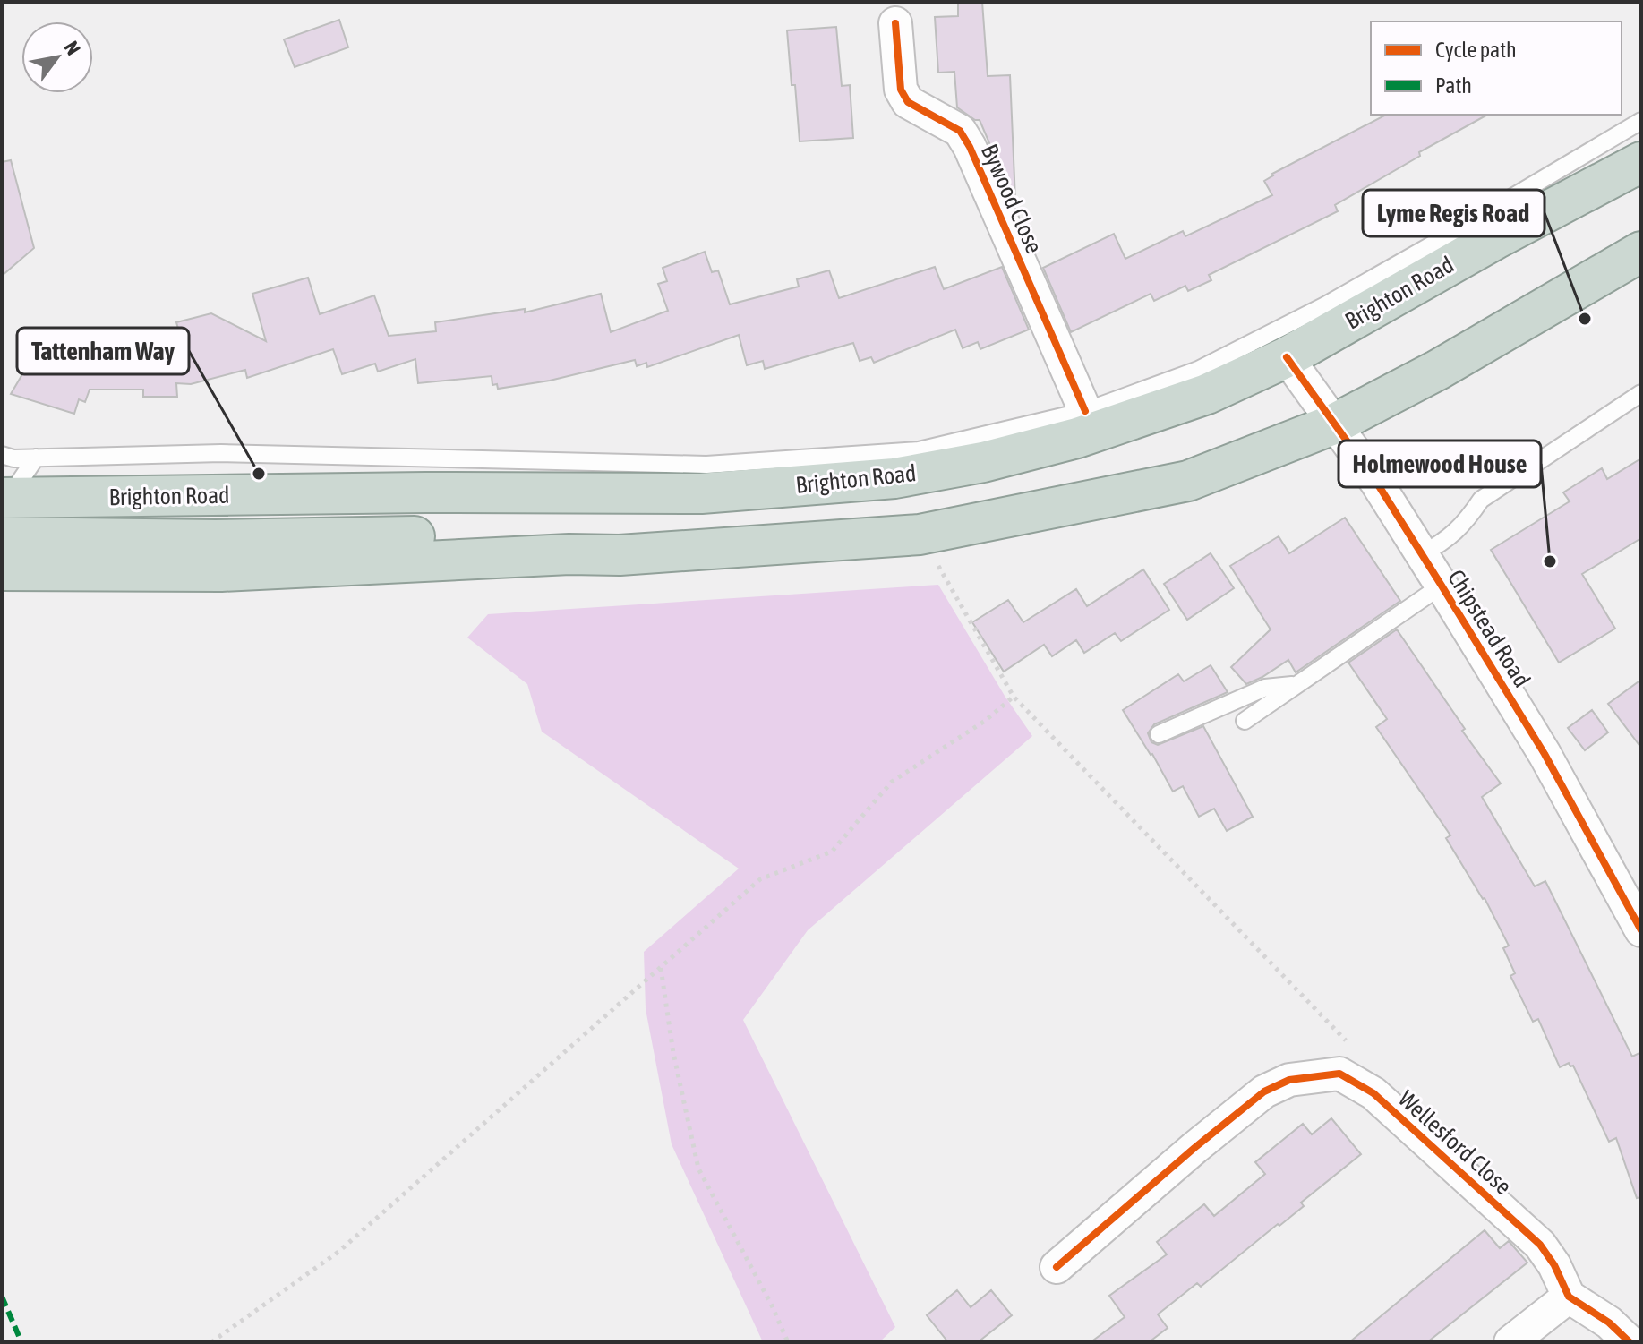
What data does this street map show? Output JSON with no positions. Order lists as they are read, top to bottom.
{
  "streets": {
    "highway": ["Brighton Road"],
    "street": ["Bywood Close", "Chipstead Road", "Wellesford Close"]
  },
  "crossings": [
    ["Brighton Road", "Chipstead Road"]
  ],
  "places": ["Lyme Regis Road", "Tattenham Way", "Holmewood House"],
  "legend": ["Cycle path", "Path"],
  "north": "top right"
}
